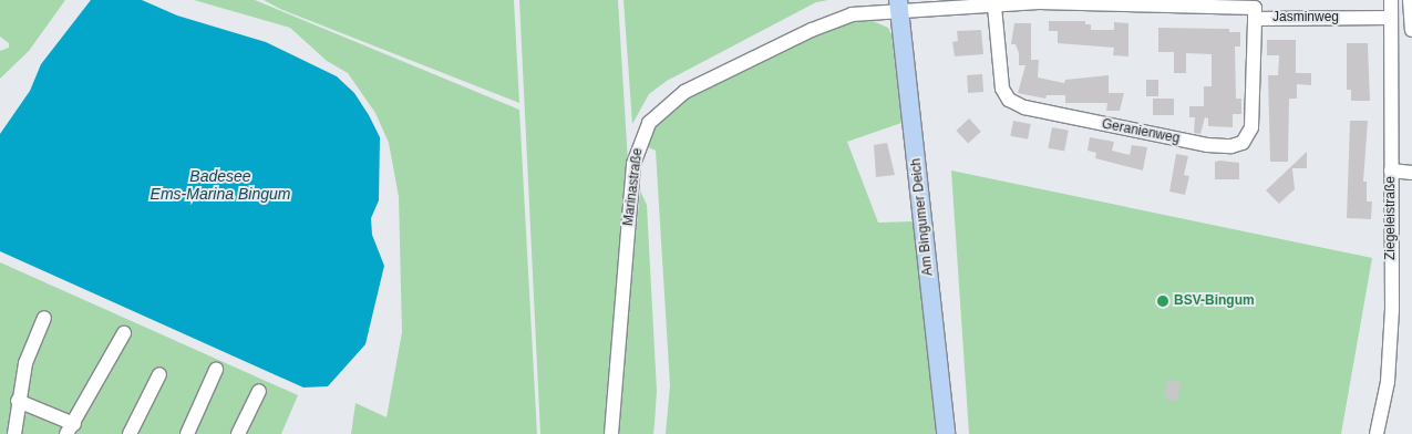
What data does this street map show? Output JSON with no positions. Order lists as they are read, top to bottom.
{
  "streets": {
    "main road": ["Am Bingumer Deich"],
    "street": [
      "Jasminweg",
      "Geranienweg",
      "Marinastraße",
      "Ziegeleistraße"
    ]
  },
  "crossings": [
    ["Jasminweg", "Geranienweg"],
    ["Jasminweg", "Marinastraße"],
    ["Jasminweg", "Am Bingumer Deich"],
    ["Jasminweg", "Ziegeleistraße"],
    ["Marinastraße", "Am Bingumer Deich"]
  ],
  "water": ["Badesee Ems-Marina Bingum"],
  "places": ["BSV-Bingum"]
}
